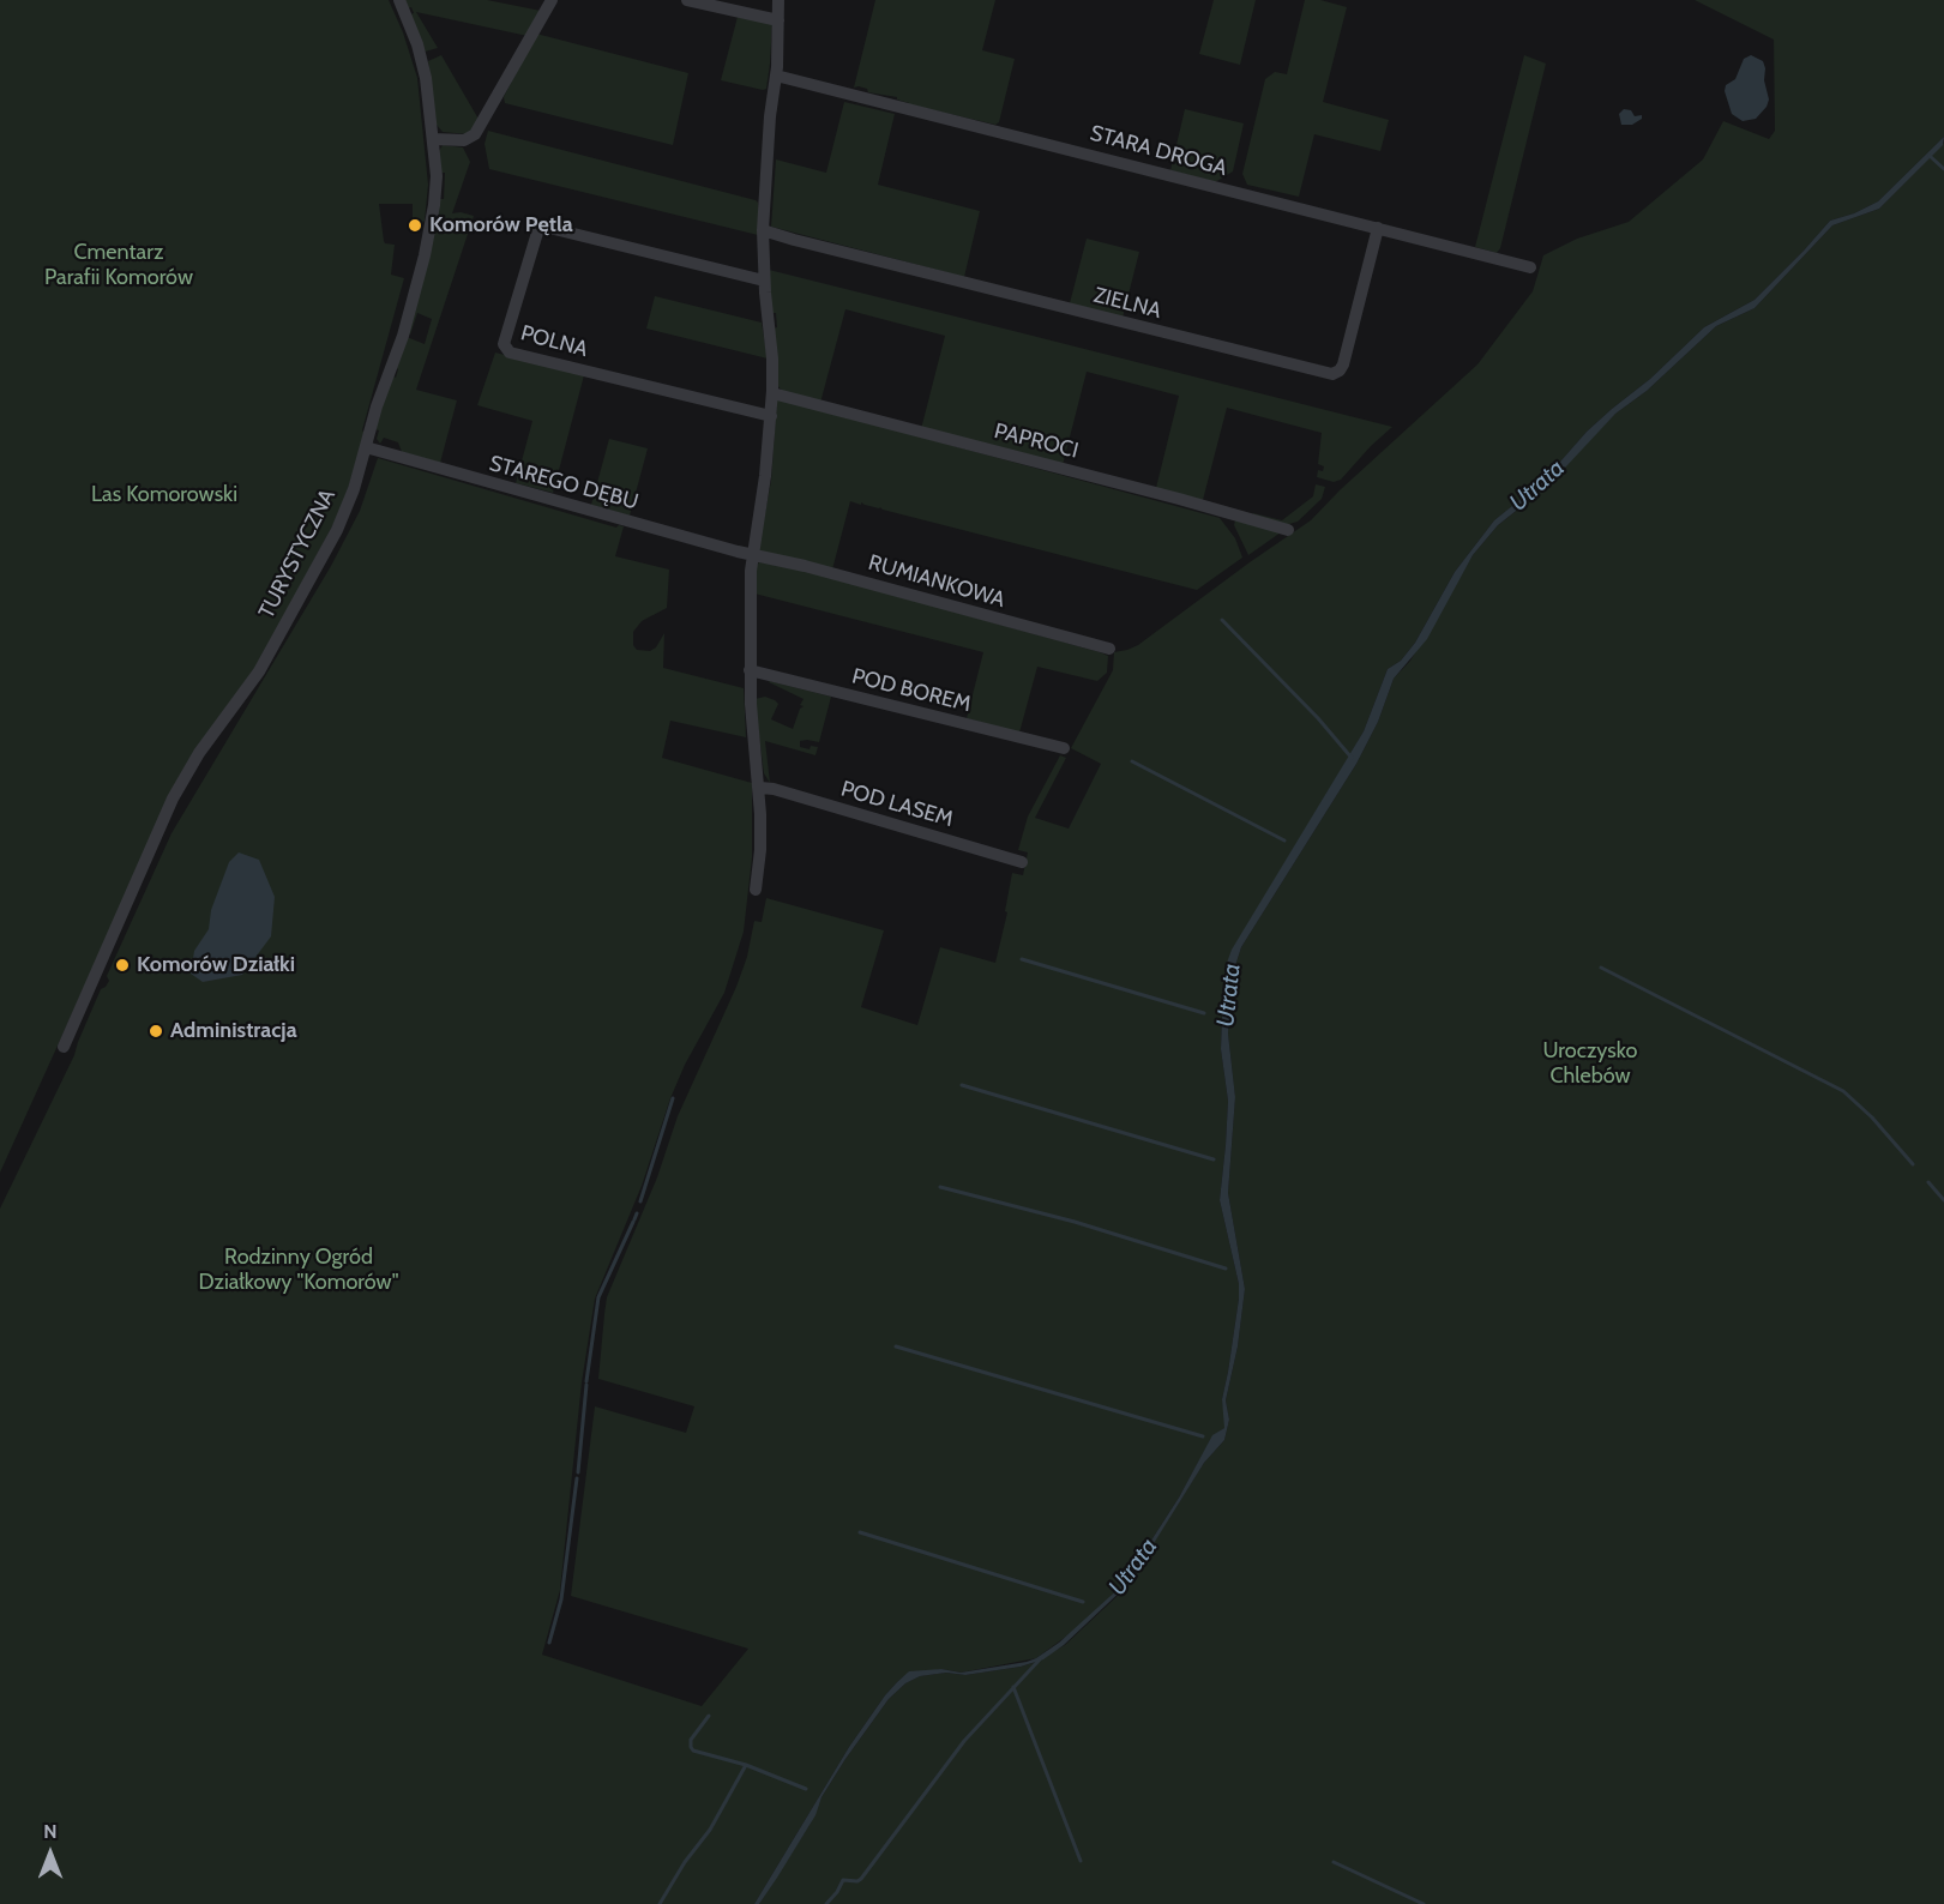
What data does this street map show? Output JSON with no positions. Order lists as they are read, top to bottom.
{
  "streets": {
    "street": [
      "STARA DROGA",
      "ZIELNA",
      "POLNA",
      "PAPROCI",
      "STAREGO DĘBU",
      "TURYSTYCZNA",
      "RUMIANKOWA",
      "POD BOREM",
      "POD LASEM"
    ]
  },
  "crossings": [
    ["STARA DROGA", "ZIELNA"],
    ["STAREGO DĘBU", "TURYSTYCZNA"],
    ["STAREGO DĘBU", "RUMIANKOWA"]
  ],
  "water": ["Utrata"],
  "parks": [
    "Cmentarz Parafii Komorów",
    "Las Komorowski",
    "Uroczysko Chlebów",
    "Rodzinny Ogród Działkowy \"Komorów\""
  ],
  "places": ["Komorów Pętla", "Komorów Działki", "Administracja"],
  "north": "top"
}
